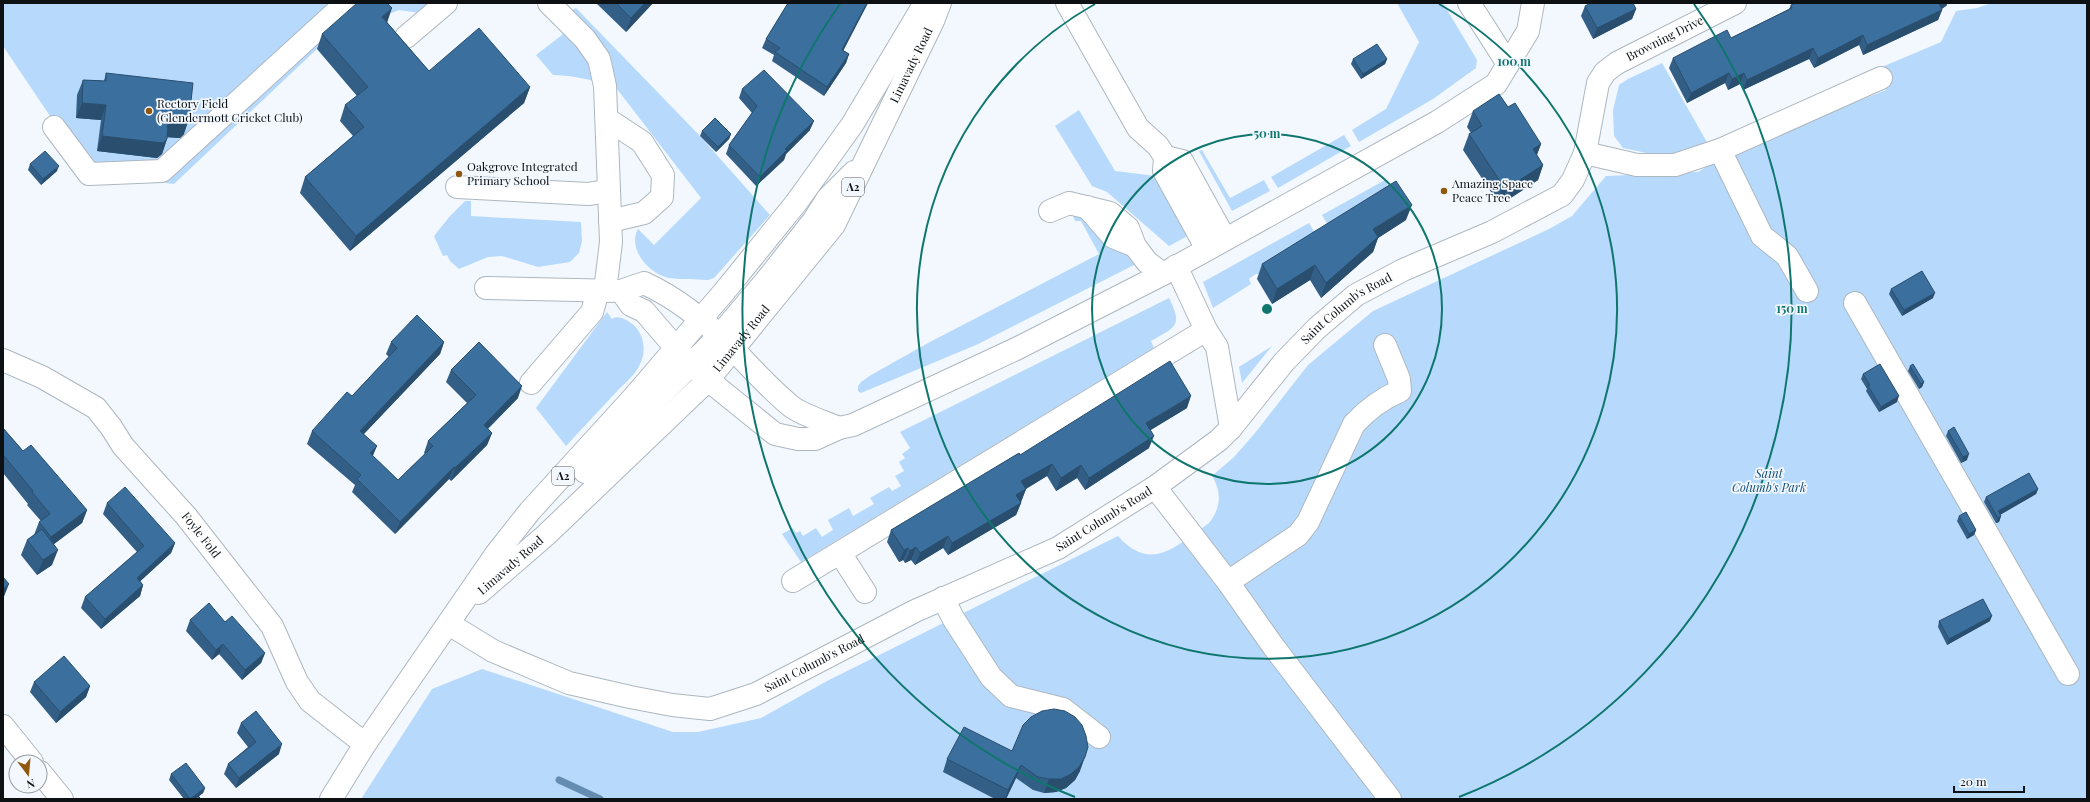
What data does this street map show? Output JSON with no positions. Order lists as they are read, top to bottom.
{
  "streets": {
    "main road": [
      "Browning Drive",
      "Limavady Road",
      "A2",
      "Saint Columb's Road",
      "Foyle Fold"
    ]
  },
  "crossings": [
    ["Browning Drive", "Saint Columb's Road"],
    ["Limavady Road", "Saint Columb's Road"],
    ["Limavady Road", "Foyle Fold"]
  ],
  "parks": ["Saint Columb's Park"],
  "places": ["Rectory Field (Glendermott Cricket Club)", "Oakgrove Integrated Primary School", "Amazing Space Peace Tree"],
  "scale_bar": "20 m",
  "north": "bottom",
  "rings": ["100 m", "50 m", "150 m"]
}
